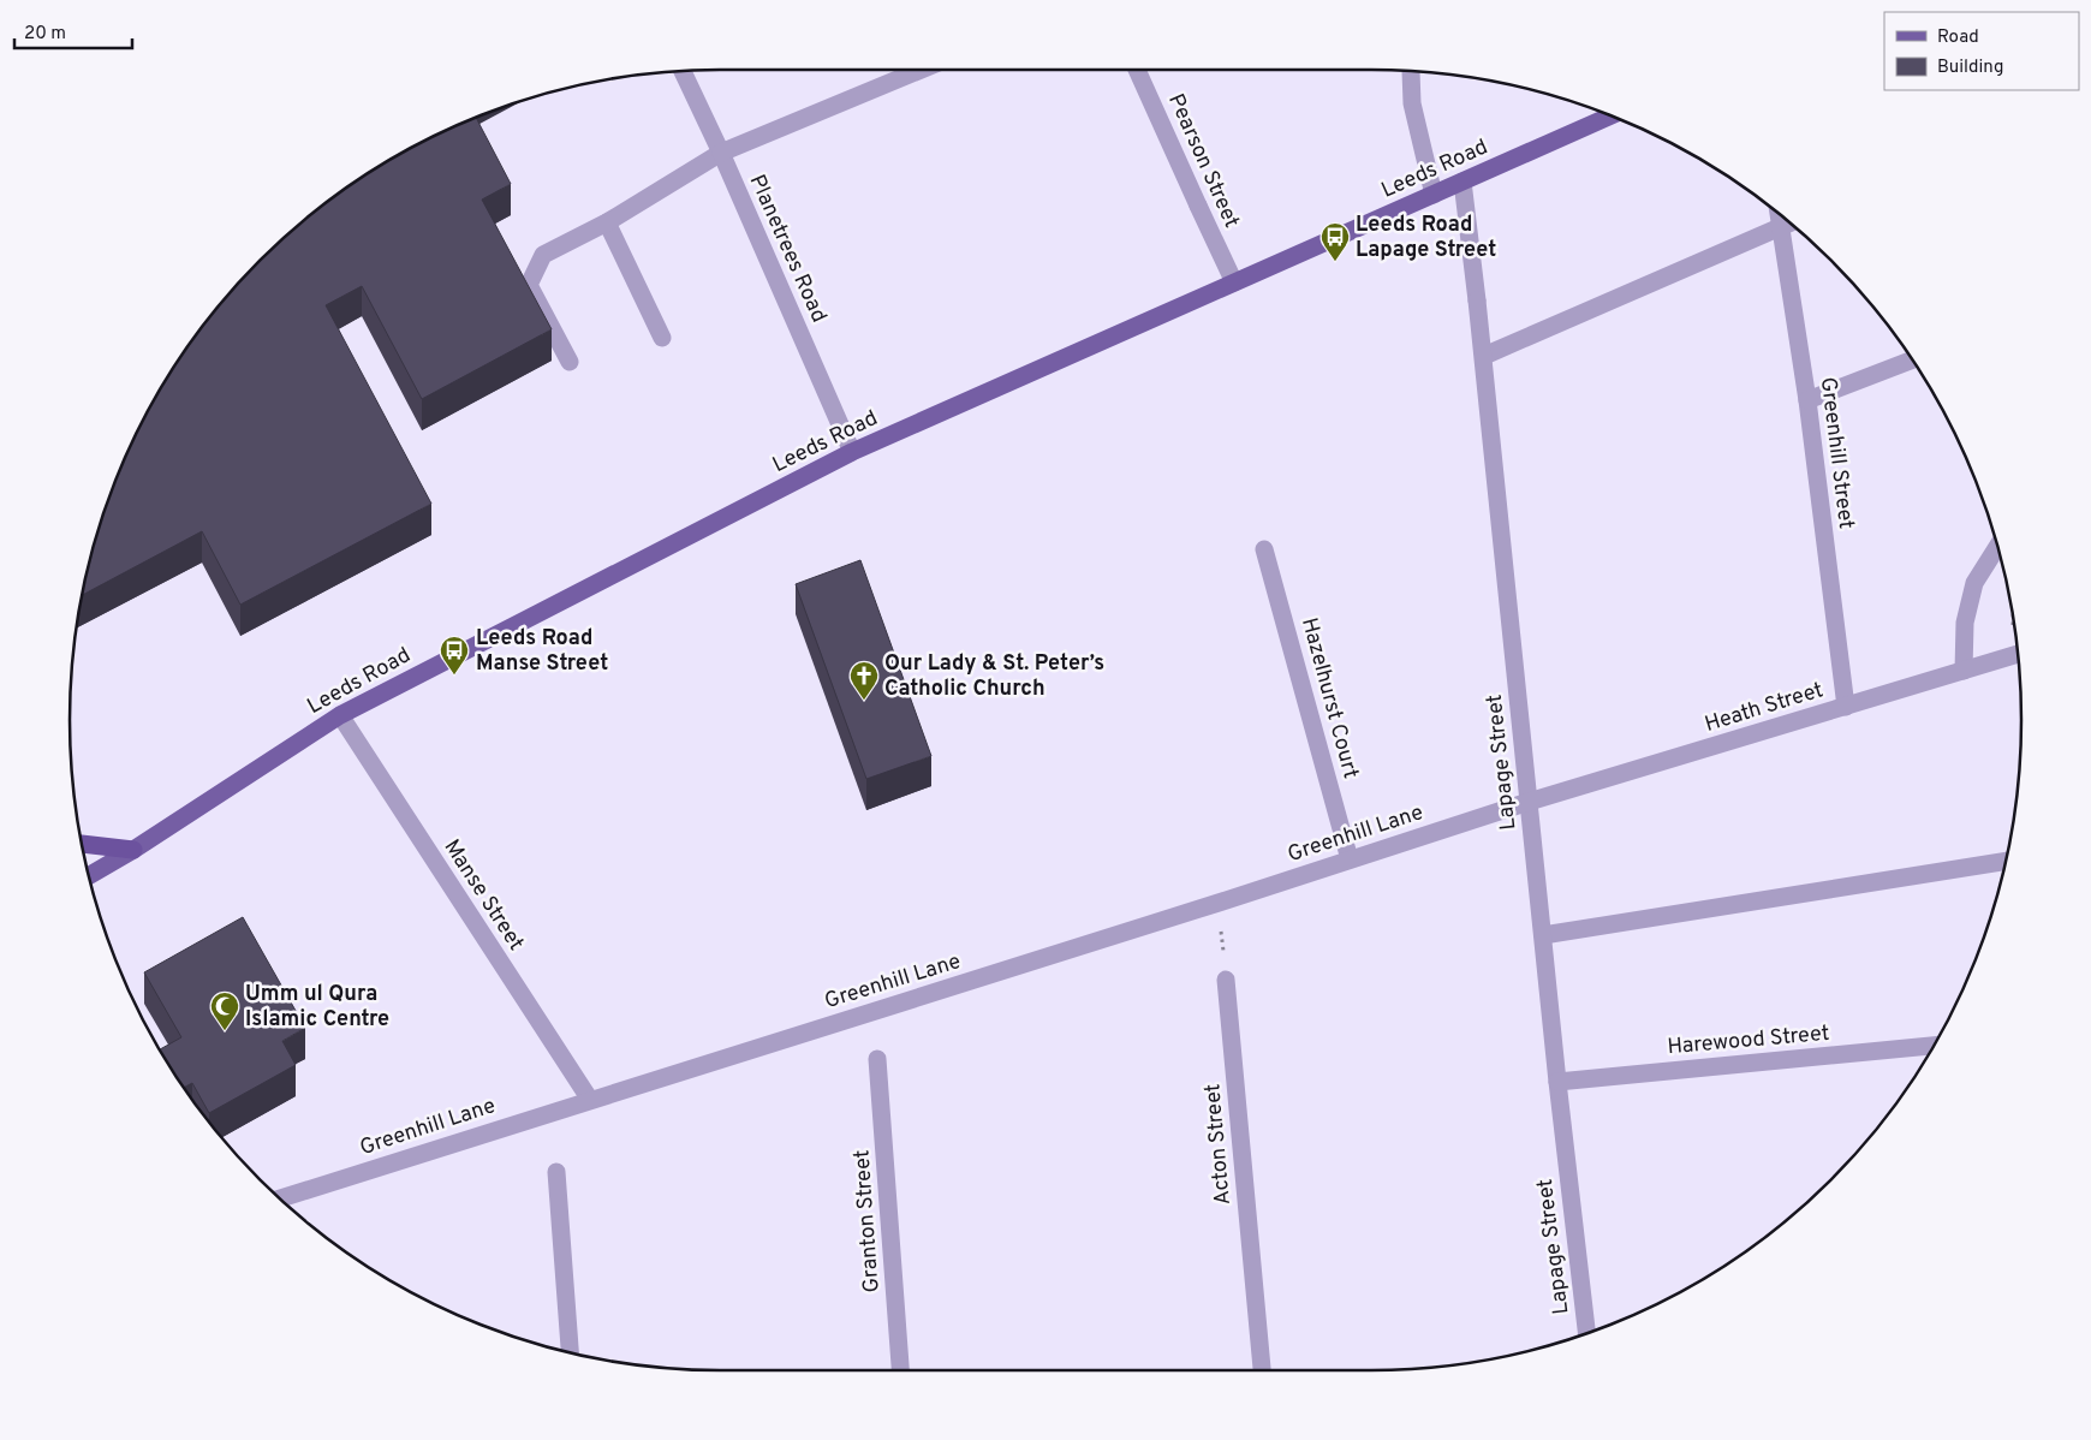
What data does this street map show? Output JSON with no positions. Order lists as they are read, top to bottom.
{
  "streets": {
    "main road": ["Leeds Road"],
    "street": [
      "Pearson Street",
      "Planetrees Road",
      "Greenhill Street",
      "Hazelhurst Court",
      "Heath Street",
      "Lapage Street",
      "Greenhill Lane",
      "Manse Street",
      "Harewood Street",
      "Acton Street",
      "Granton Street"
    ]
  },
  "crossings": [
    ["Pearson Street", "Leeds Road"],
    ["Leeds Road", "Planetrees Road"],
    ["Leeds Road", "Lapage Street"],
    ["Leeds Road", "Manse Street"],
    ["Greenhill Street", "Heath Street"],
    ["Hazelhurst Court", "Greenhill Lane"],
    ["Heath Street", "Lapage Street"],
    ["Heath Street", "Greenhill Lane"],
    ["Lapage Street", "Greenhill Lane"],
    ["Lapage Street", "Harewood Street"],
    ["Greenhill Lane", "Manse Street"]
  ],
  "places": {
    "bus stop": ["Leeds Road Lapage Street", "Leeds Road Manse Street"],
    "church": ["Our Lady & St. Peter’s Catholic Church"],
    "mosque": ["Umm ul Qura Islamic Centre"]
  },
  "legend": ["Road", "Building"],
  "scale_bar": "20 m"
}
